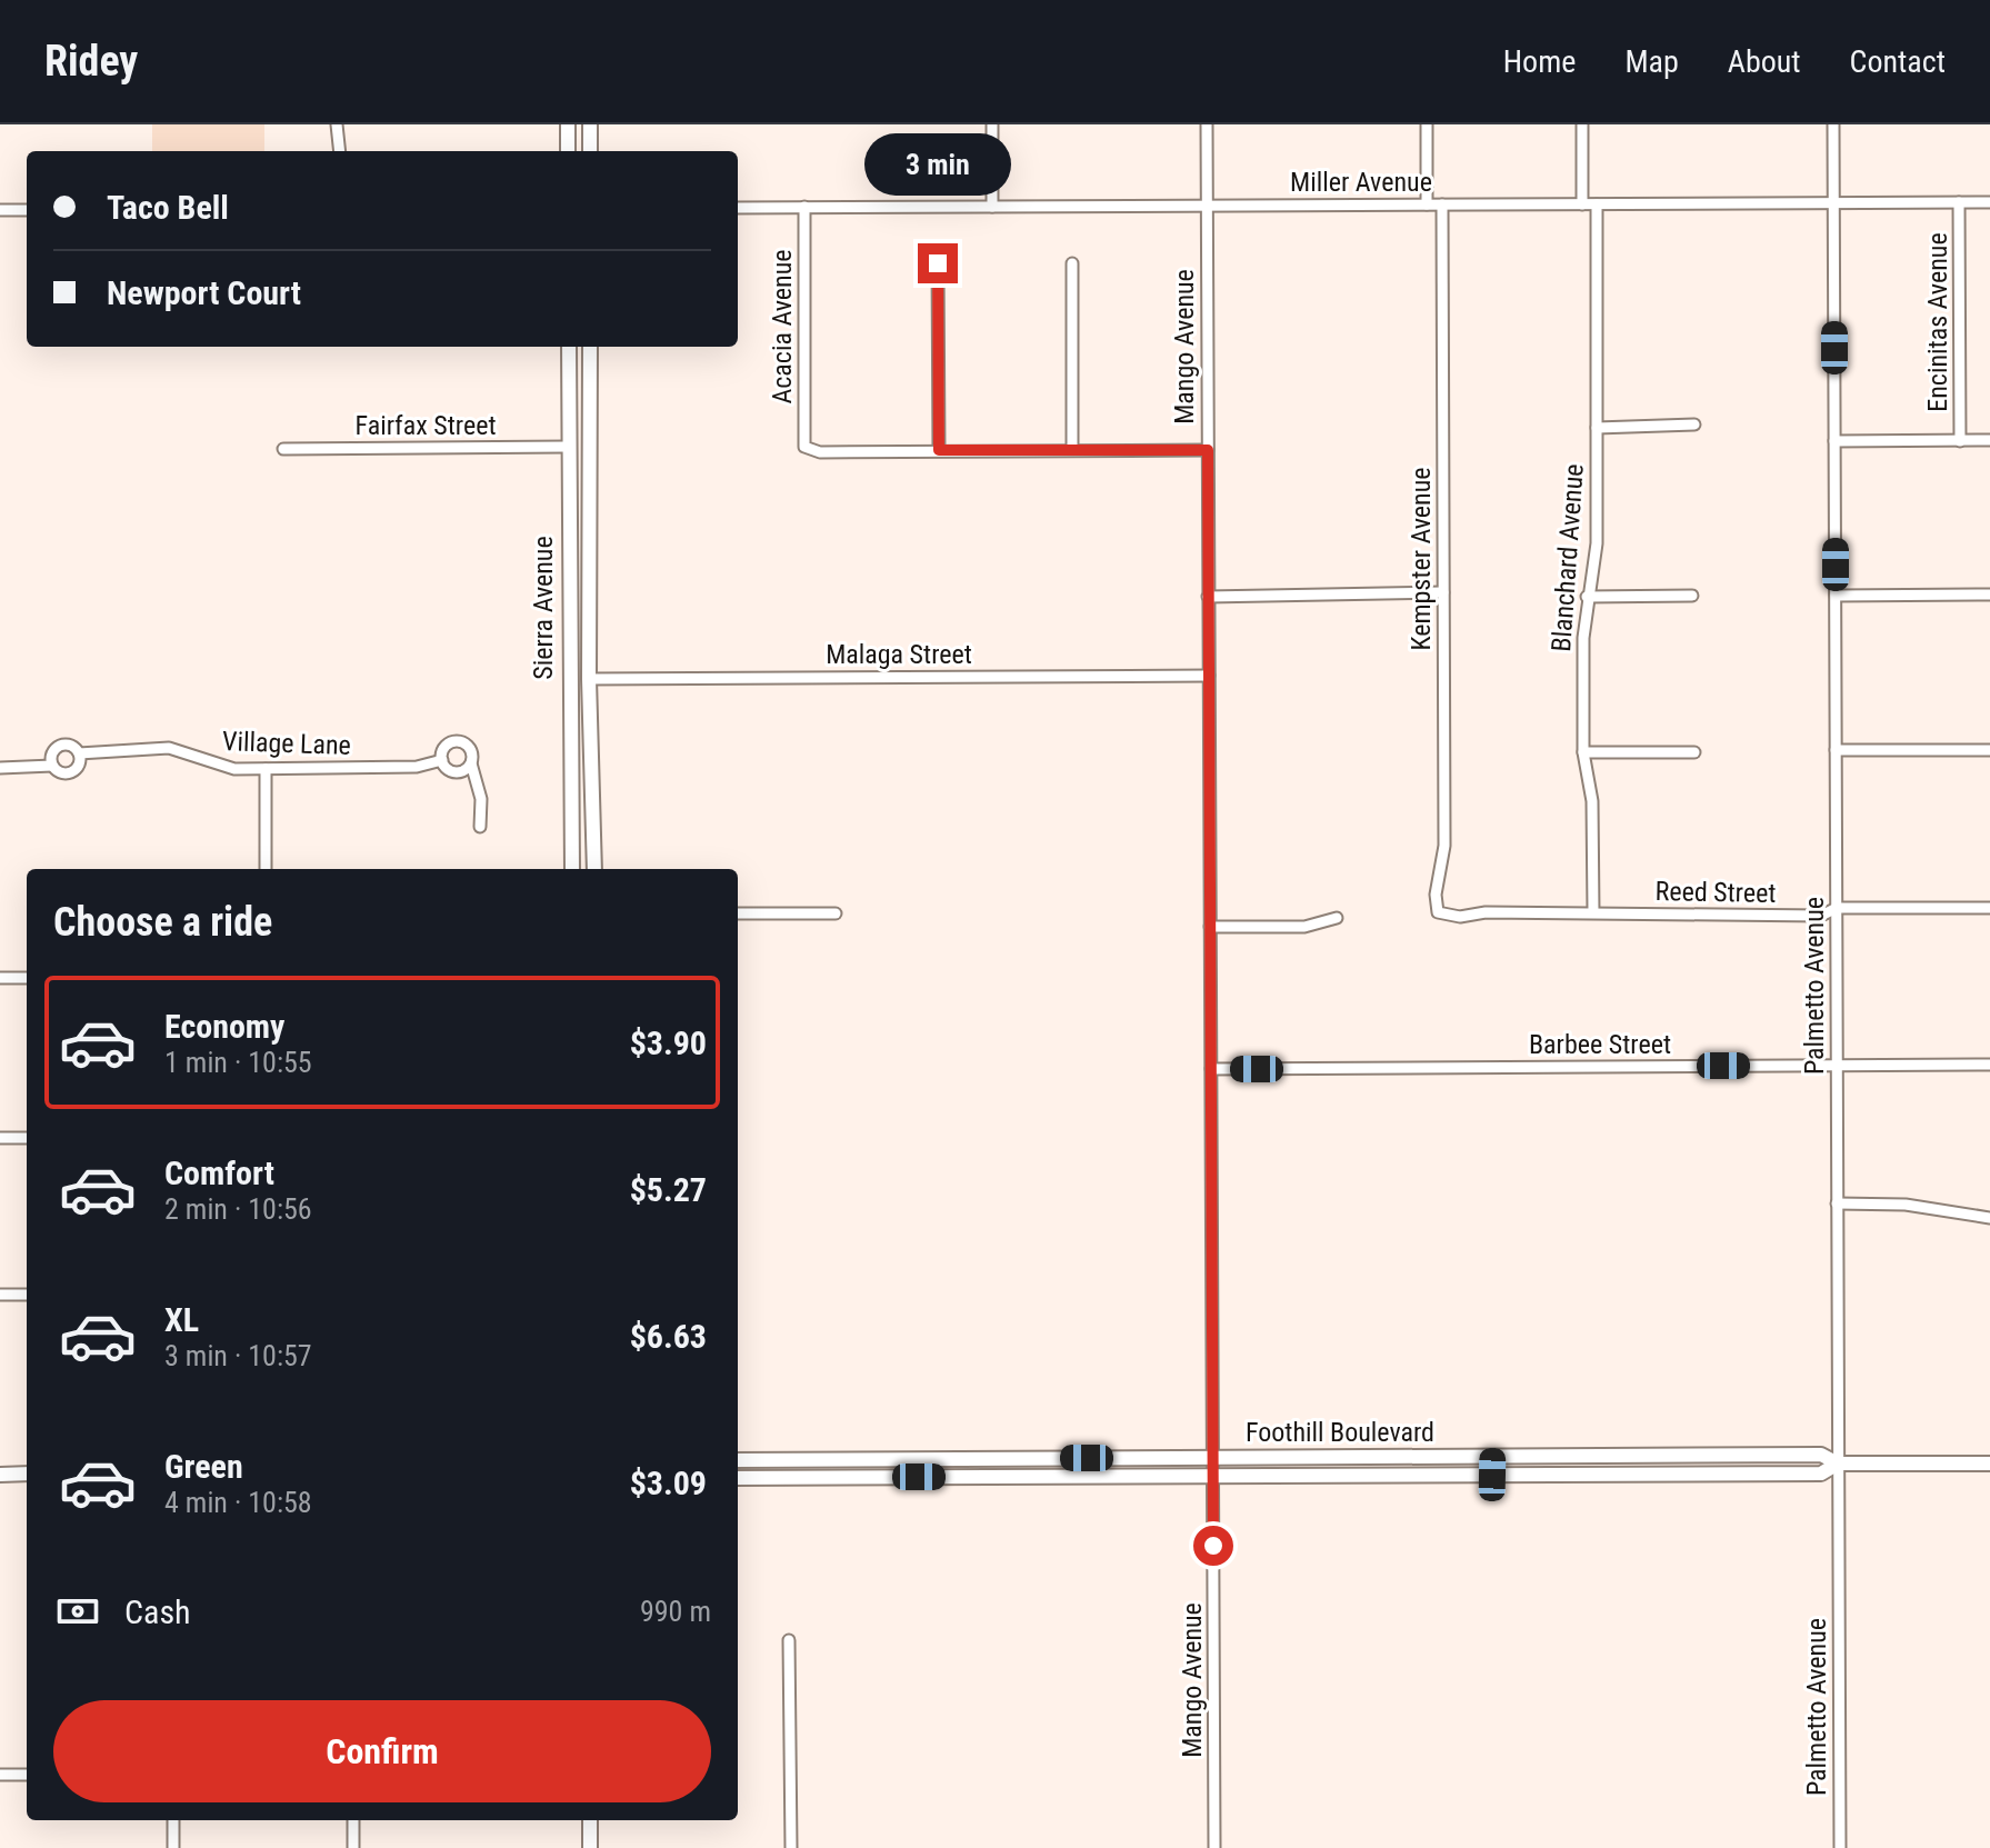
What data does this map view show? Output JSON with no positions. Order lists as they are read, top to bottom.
{
  "streets": {
    "main road": ["Sierra Avenue", "Foothill Boulevard"],
    "street": [
      "Miller Avenue",
      "Encinitas Avenue",
      "Acacia Avenue",
      "Mango Avenue",
      "Fairfax Street",
      "Blanchard Avenue",
      "Kempster Avenue",
      "Malaga Street",
      "Village Lane",
      "Reed Street",
      "Palmetto Avenue",
      "Barbee Street"
    ]
  },
  "crossings": [
    ["Miller Avenue", "Encinitas Avenue"],
    ["Miller Avenue", "Acacia Avenue"],
    ["Miller Avenue", "Mango Avenue"],
    ["Miller Avenue", "Blanchard Avenue"],
    ["Miller Avenue", "Kempster Avenue"],
    ["Miller Avenue", "Palmetto Avenue"],
    ["Mango Avenue", "Malaga Street"],
    ["Mango Avenue", "Barbee Street"],
    ["Mango Avenue", "Foothill Boulevard"],
    ["Fairfax Street", "Sierra Avenue"],
    ["Blanchard Avenue", "Reed Street"],
    ["Kempster Avenue", "Reed Street"],
    ["Sierra Avenue", "Malaga Street"],
    ["Reed Street", "Palmetto Avenue"],
    ["Palmetto Avenue", "Barbee Street"],
    ["Palmetto Avenue", "Foothill Boulevard"]
  ],
  "page": {
    "header": "Ridey",
    "nav": [
      "Home",
      "Map",
      "About",
      "Contact"
    ],
    "bubble": "3 min",
    "banner": ["Taco Bell", "Newport Court"],
    "heading": "Choose a ride",
    "list": [
      {
        "name": "Economy",
        "note": "1 min · 10:55",
        "value": "$3.90"
      },
      {
        "name": "Comfort",
        "note": "2 min · 10:56",
        "value": "$5.27"
      },
      {
        "name": "XL",
        "note": "3 min · 10:57",
        "value": "$6.63"
      },
      {
        "name": "Green",
        "note": "4 min · 10:58",
        "value": "$3.09"
      }
    ],
    "pay": ["Cash", "990 m"],
    "buttons": "Confirm"
  }
}
